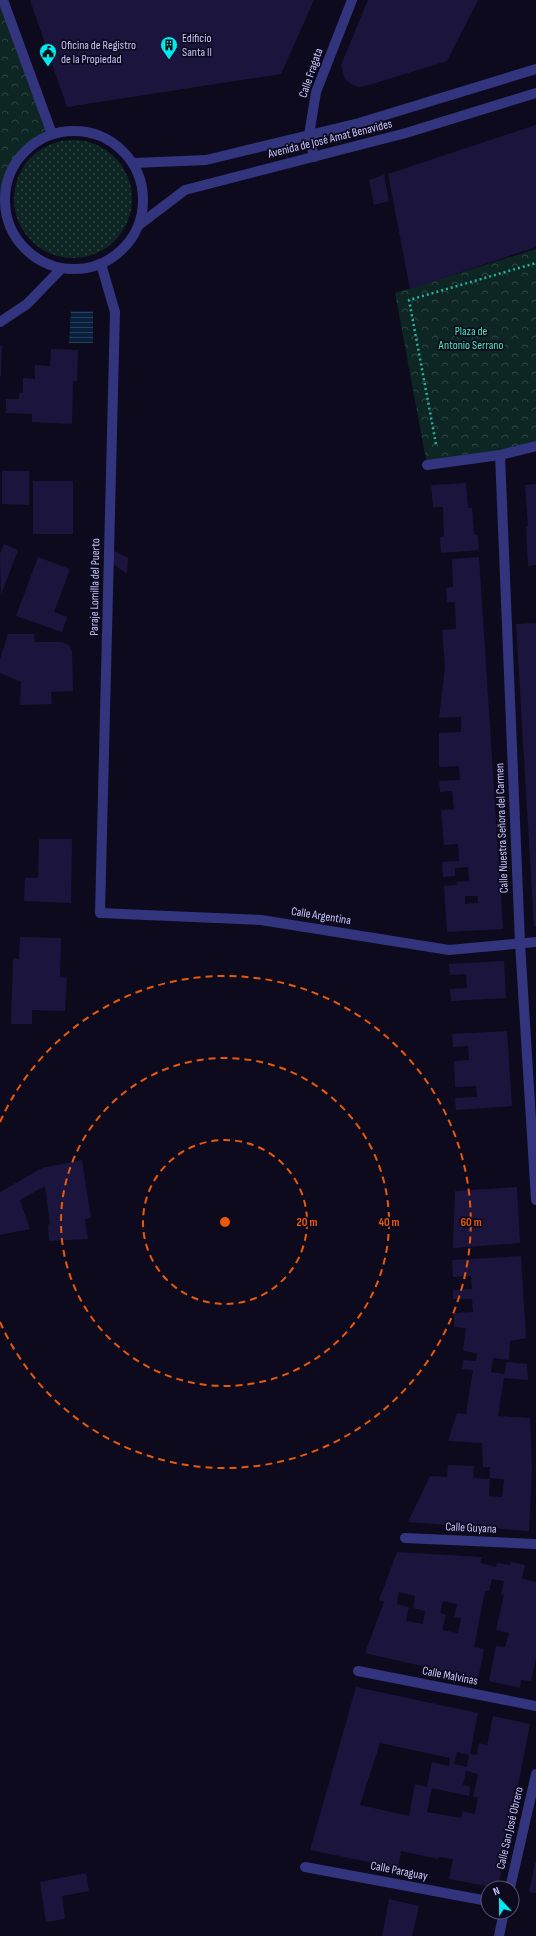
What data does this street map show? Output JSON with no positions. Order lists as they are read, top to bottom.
{
  "streets": {
    "street": [
      "Calle Fragata",
      "Avenida de José Amat Benavides",
      "Paraje Lomilla del Puerto",
      "Calle Nuestra Señora del Carmen",
      "Calle Argentina",
      "Calle Guyana",
      "Calle Malvinas",
      "Calle San José Obrero",
      "Calle Paraguay"
    ]
  },
  "crossings": [
    ["Calle Fragata", "Avenida de José Amat Benavides"],
    ["Avenida de José Amat Benavides", "Paraje Lomilla del Puerto"],
    ["Paraje Lomilla del Puerto", "Calle Argentina"],
    ["Calle Nuestra Señora del Carmen", "Calle Argentina"]
  ],
  "parks": ["Plaza de Antonio Serrano"],
  "places": {
    "building": ["Edificio Santa II"],
    "public building": ["Oficina de Registro de la Propiedad"]
  },
  "north": "top",
  "rings": ["20 m", "40 m", "60 m"]
}
